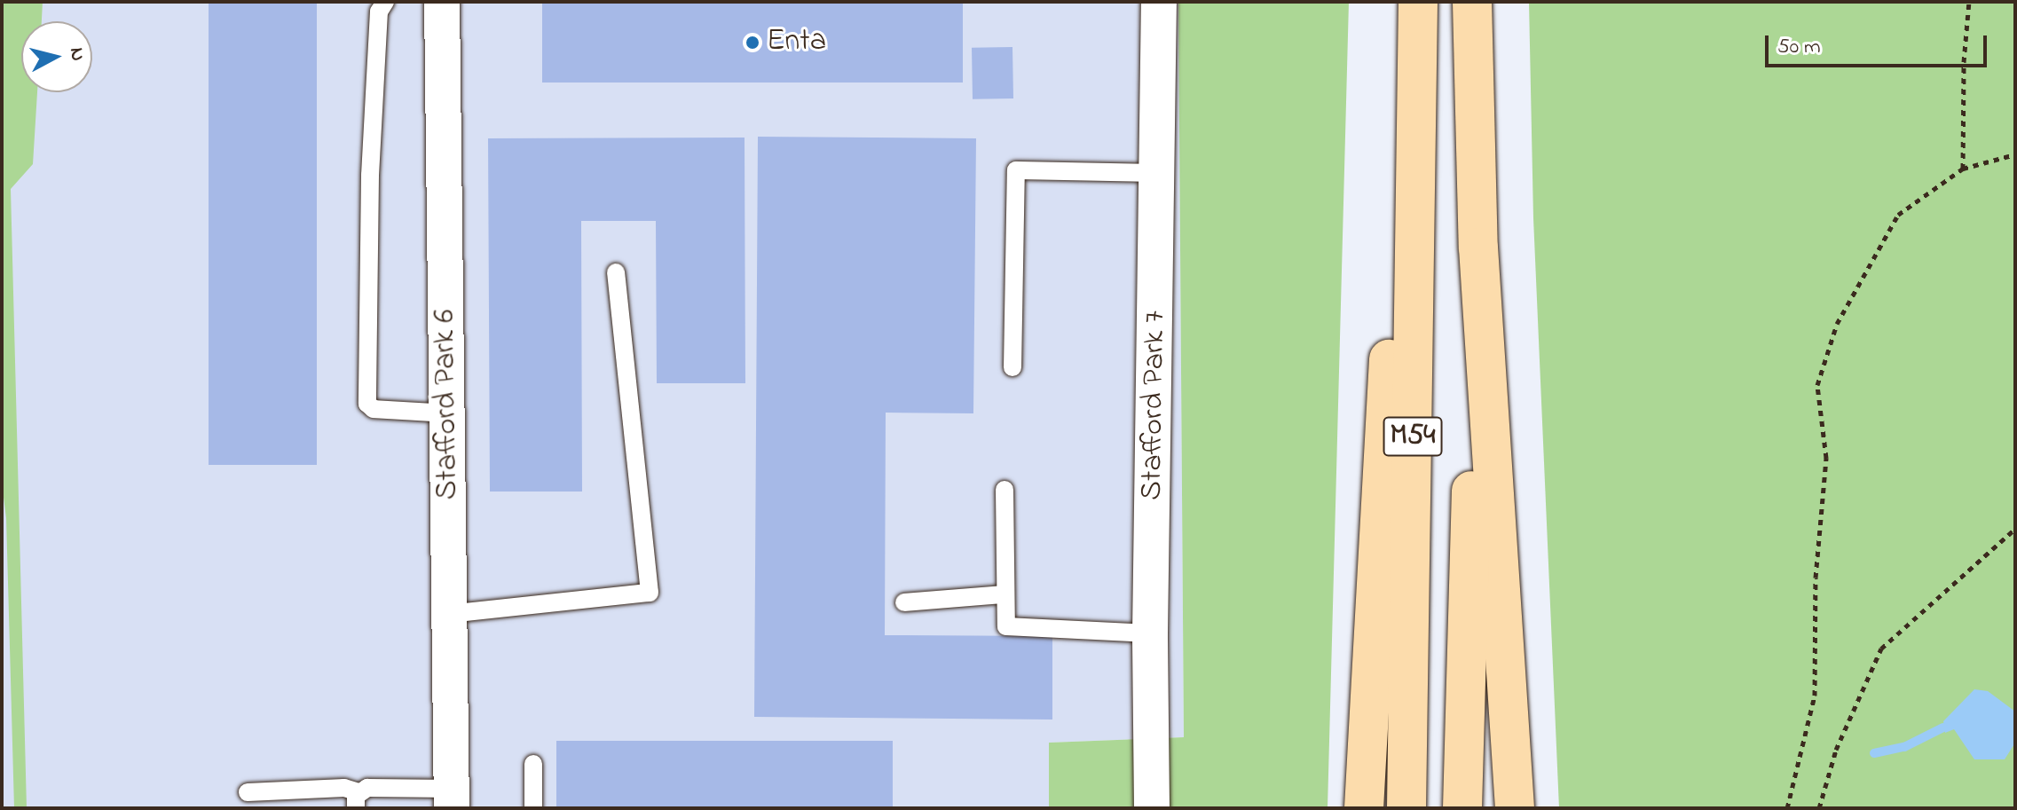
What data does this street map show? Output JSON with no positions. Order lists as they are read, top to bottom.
{
  "streets": {
    "highway": ["M54"],
    "street": ["Stafford Park 6", "Stafford Park 7"]
  },
  "places": ["Enta"],
  "scale_bar": "50 m",
  "north": "right"
}
